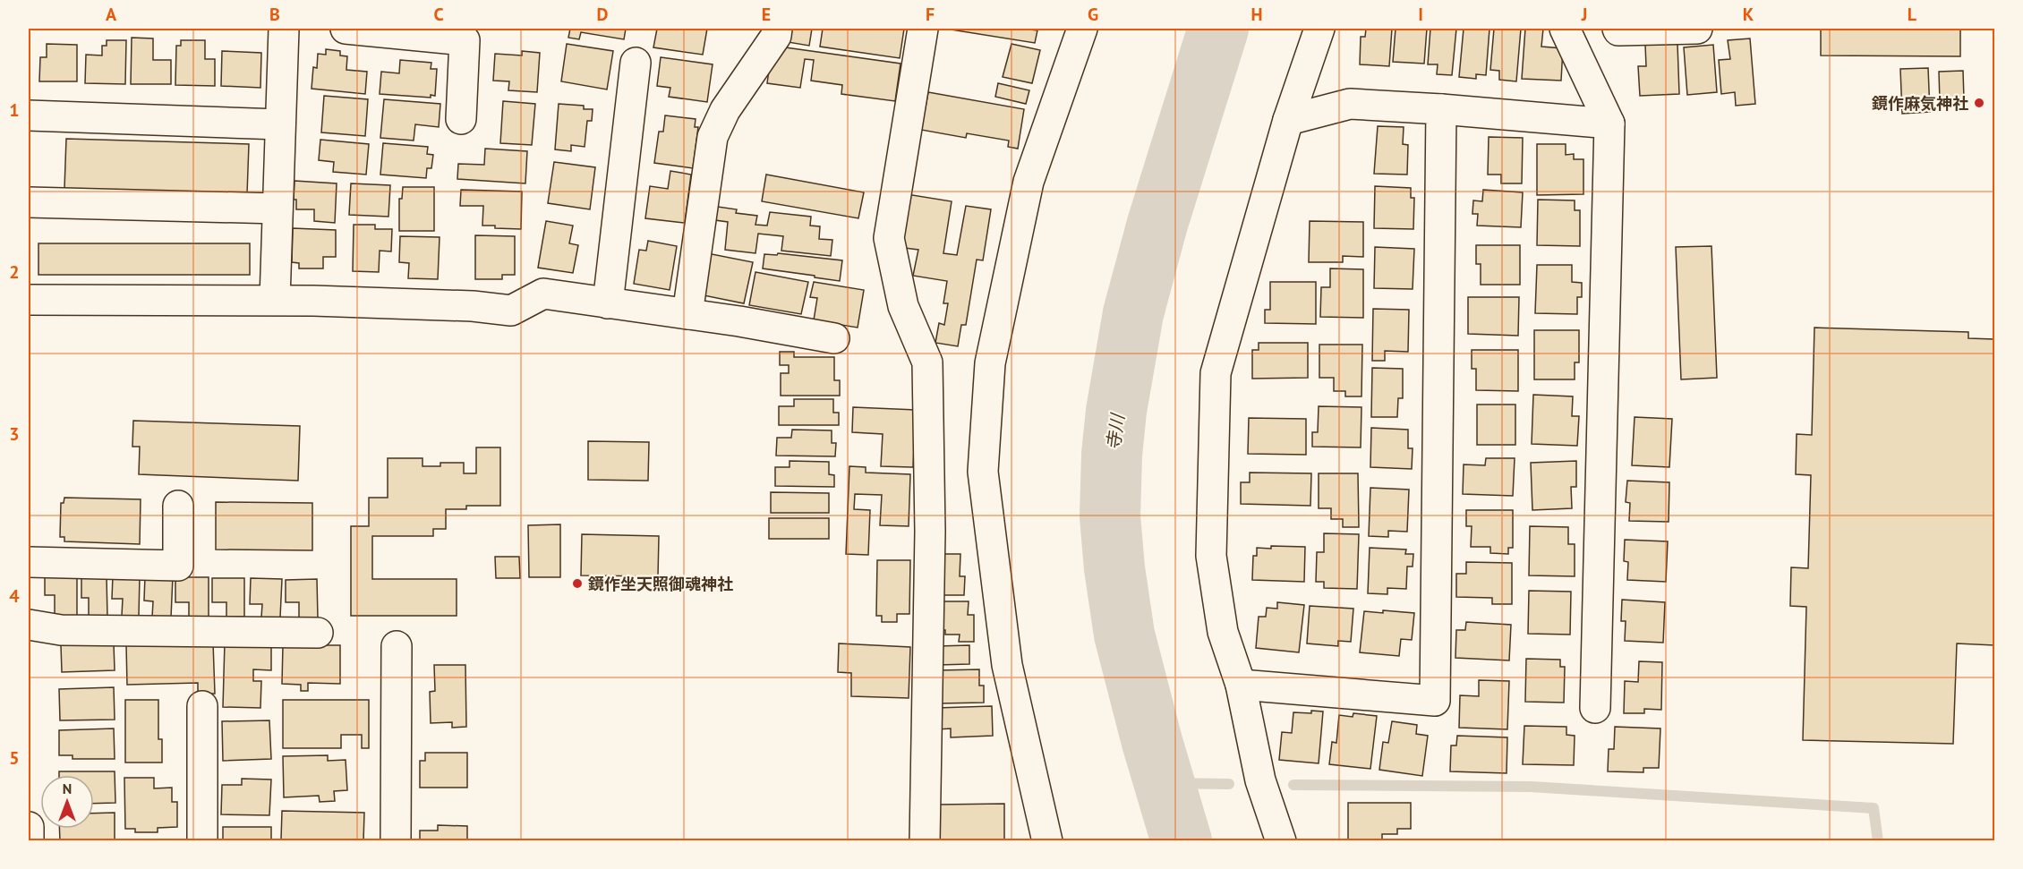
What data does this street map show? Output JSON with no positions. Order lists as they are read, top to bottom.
{
  "water": ["寺川"],
  "places": ["鏡作麻気神社", "鏡作坐天照御魂神社"],
  "north": "top",
  "grid": {
    "columns": [
      "A",
      "B",
      "C",
      "D",
      "E",
      "F",
      "G",
      "H",
      "I",
      "J",
      "K",
      "L"
    ],
    "rows": [
      "1",
      "2",
      "3",
      "4",
      "5"
    ]
  }
}
